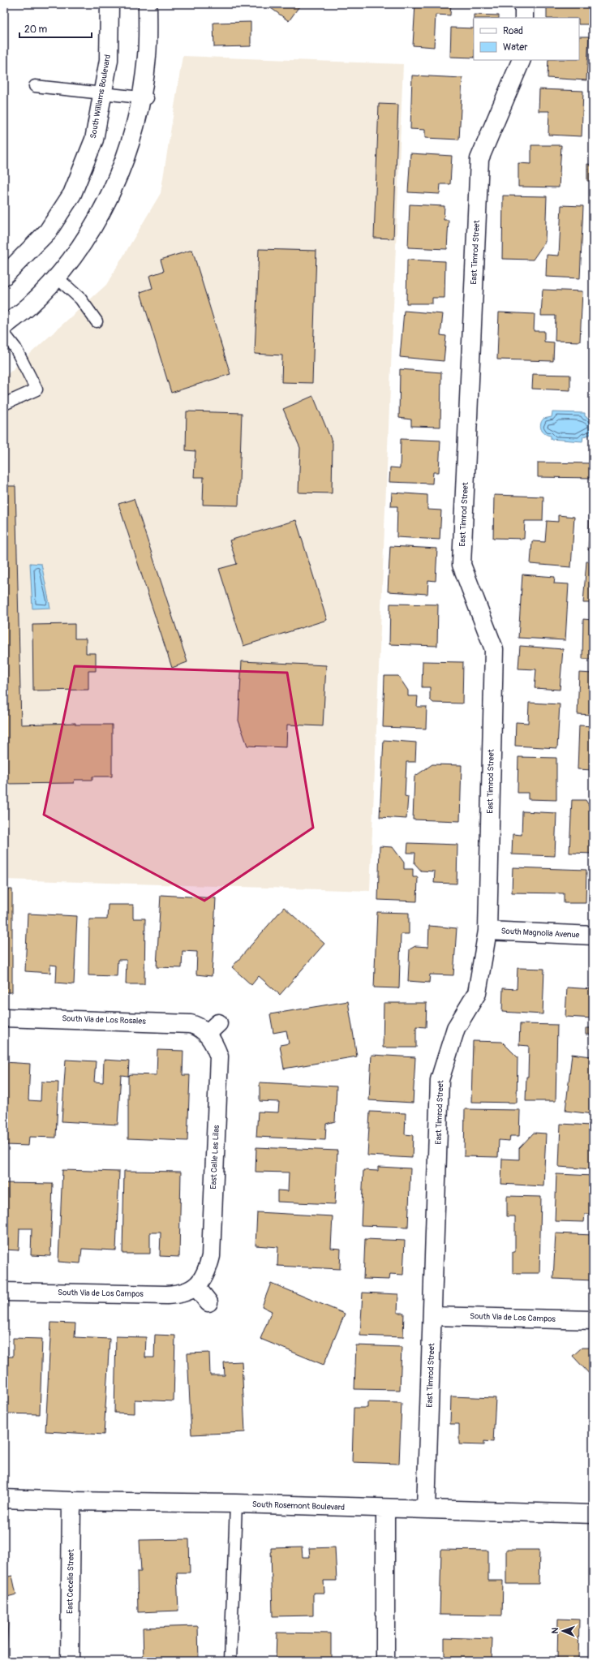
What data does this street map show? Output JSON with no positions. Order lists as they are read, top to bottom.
{
  "streets": {
    "street": [
      "South Williams Boulevard",
      "East Timrod Street",
      "South Magnolia Avenue",
      "South Via de Los Rosales",
      "East Calle Las Lilas",
      "South Via de Los Campos",
      "South Rosemont Boulevard",
      "East Cecelia Street"
    ]
  },
  "crossings": [
    ["East Timrod Street", "South Magnolia Avenue"],
    ["East Timrod Street", "South Via de Los Campos"],
    ["East Timrod Street", "South Rosemont Boulevard"],
    ["South Via de Los Rosales", "East Calle Las Lilas"],
    ["East Calle Las Lilas", "South Via de Los Campos"],
    ["South Rosemont Boulevard", "East Cecelia Street"]
  ],
  "legend": ["Road", "Water"],
  "scale_bar": "20 m",
  "north": "left"
}
